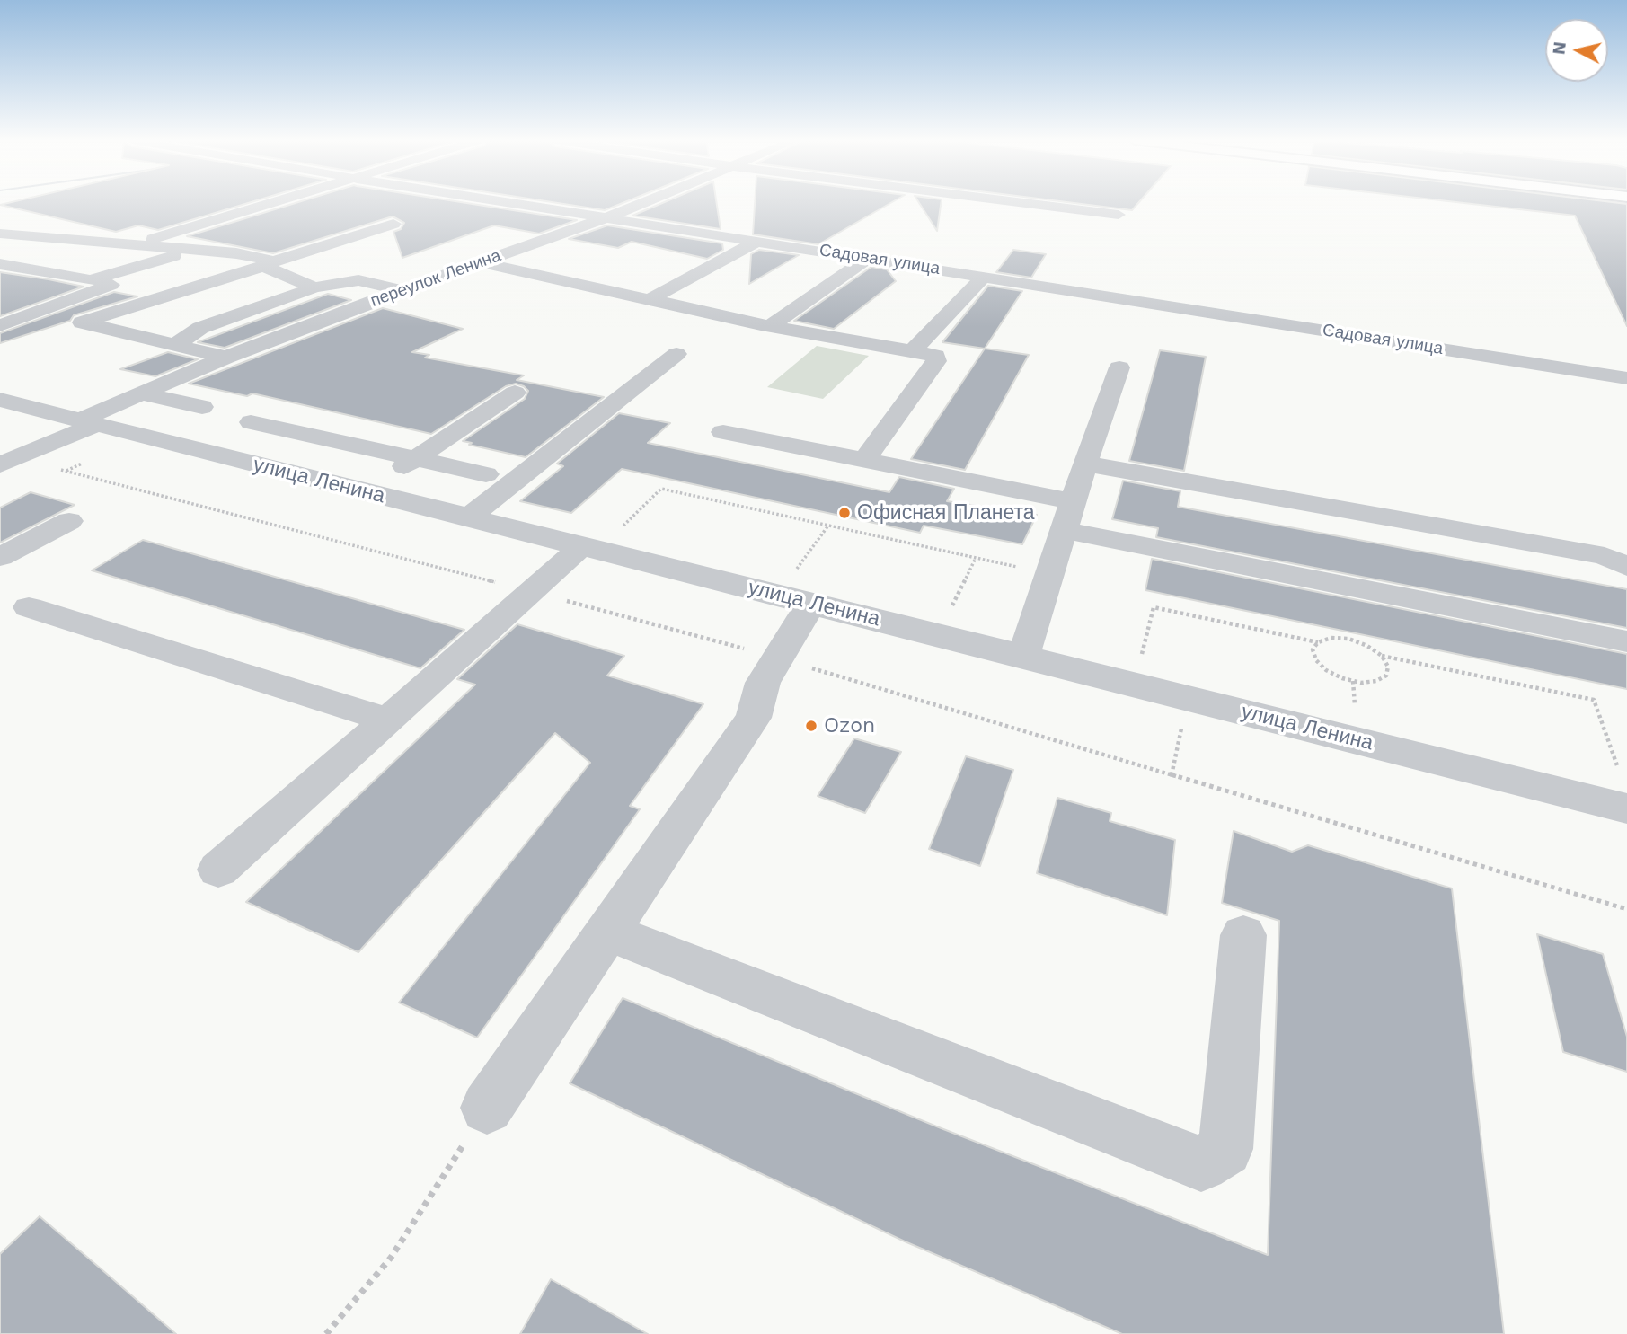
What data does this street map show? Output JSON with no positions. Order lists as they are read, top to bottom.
{
  "streets": {
    "street": ["Садовая улица", "переулок Ленина", "улица Ленина"]
  },
  "crossings": [
    ["Садовая улица", "переулок Ленина"],
    ["переулок Ленина", "улица Ленина"]
  ],
  "places": ["Офисная Планета", "Ozon"],
  "north": "left"
}
